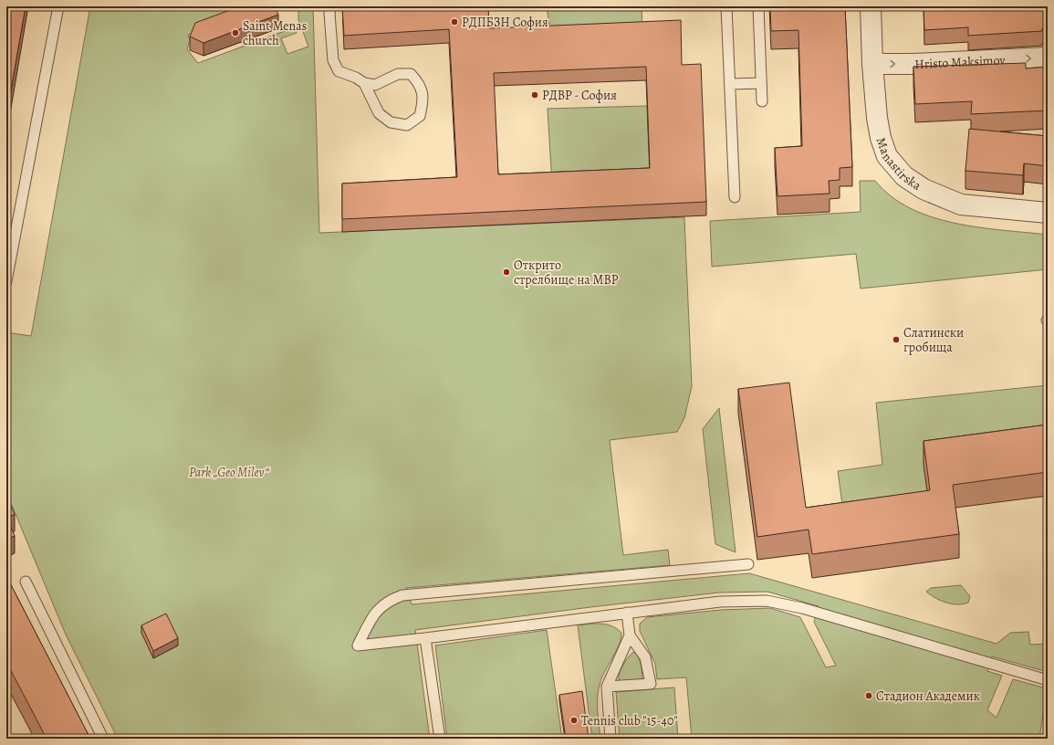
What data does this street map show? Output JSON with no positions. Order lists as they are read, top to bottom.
{
  "streets": {
    "street": ["Hristo Maksimov", "Manastirska"]
  },
  "crossings": [
    ["Hristo Maksimov", "Manastirska"]
  ],
  "one_way": ["Hristo Maksimov"],
  "parks": ["Park „Geo Milev“"],
  "places": [
    "РДПБЗН София",
    "Saint Menas church",
    "РДВР - София",
    "Открито стрелбище на МВР",
    "Слатински гробища",
    "Стадион Академик",
    "Tennis club \"15-40\""
  ]
}
